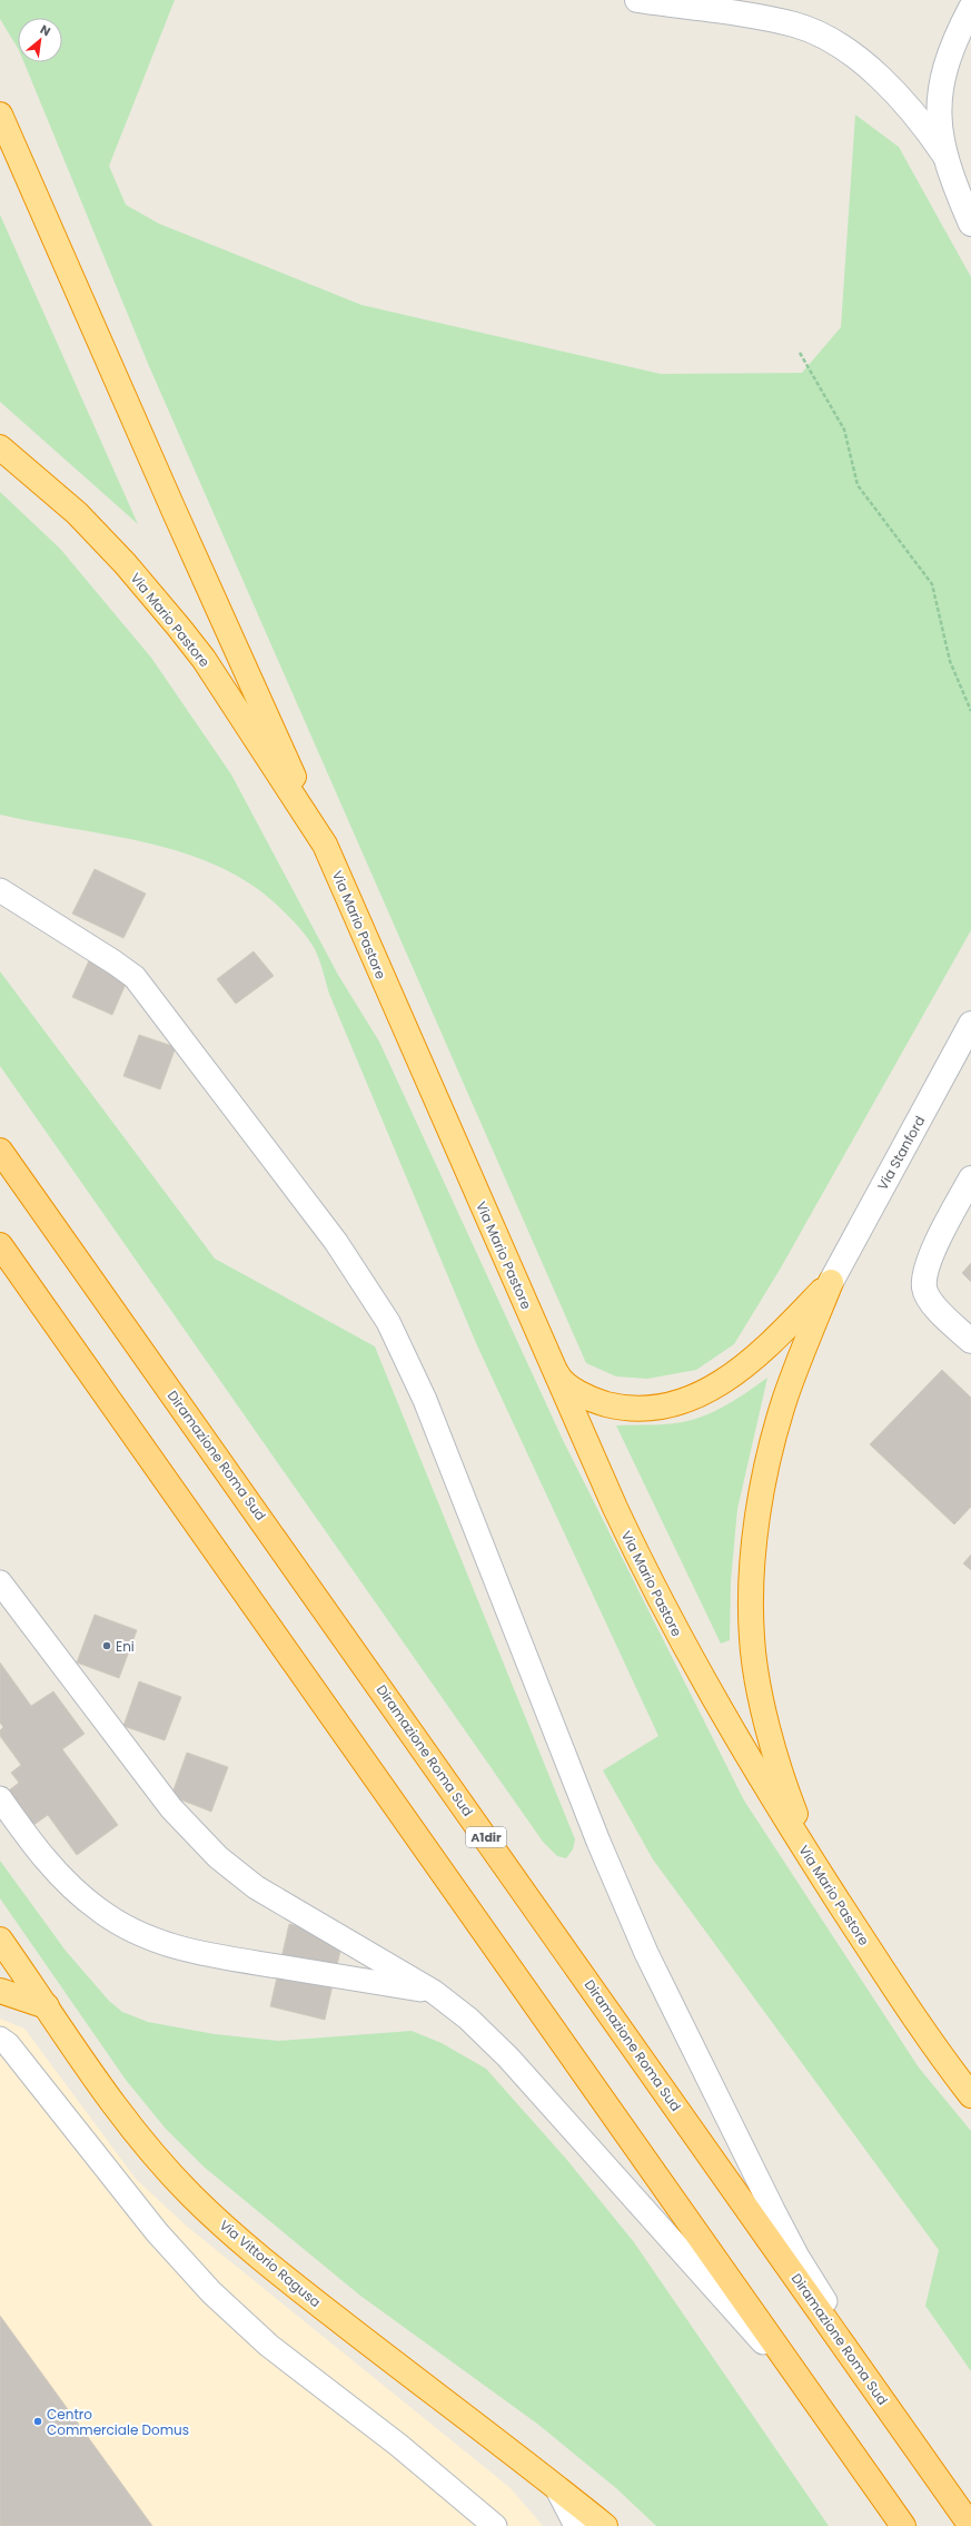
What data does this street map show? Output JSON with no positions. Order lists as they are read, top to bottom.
{
  "streets": {
    "highway": [
      "Via Mario Pastore",
      "Diramazione Roma Sud",
      "A1dir",
      "Via Vittorio Ragusa"
    ],
    "street": ["Via Stanford"]
  },
  "places": ["Eni", "Centro Commerciale Domus"],
  "north": "top right"
}
